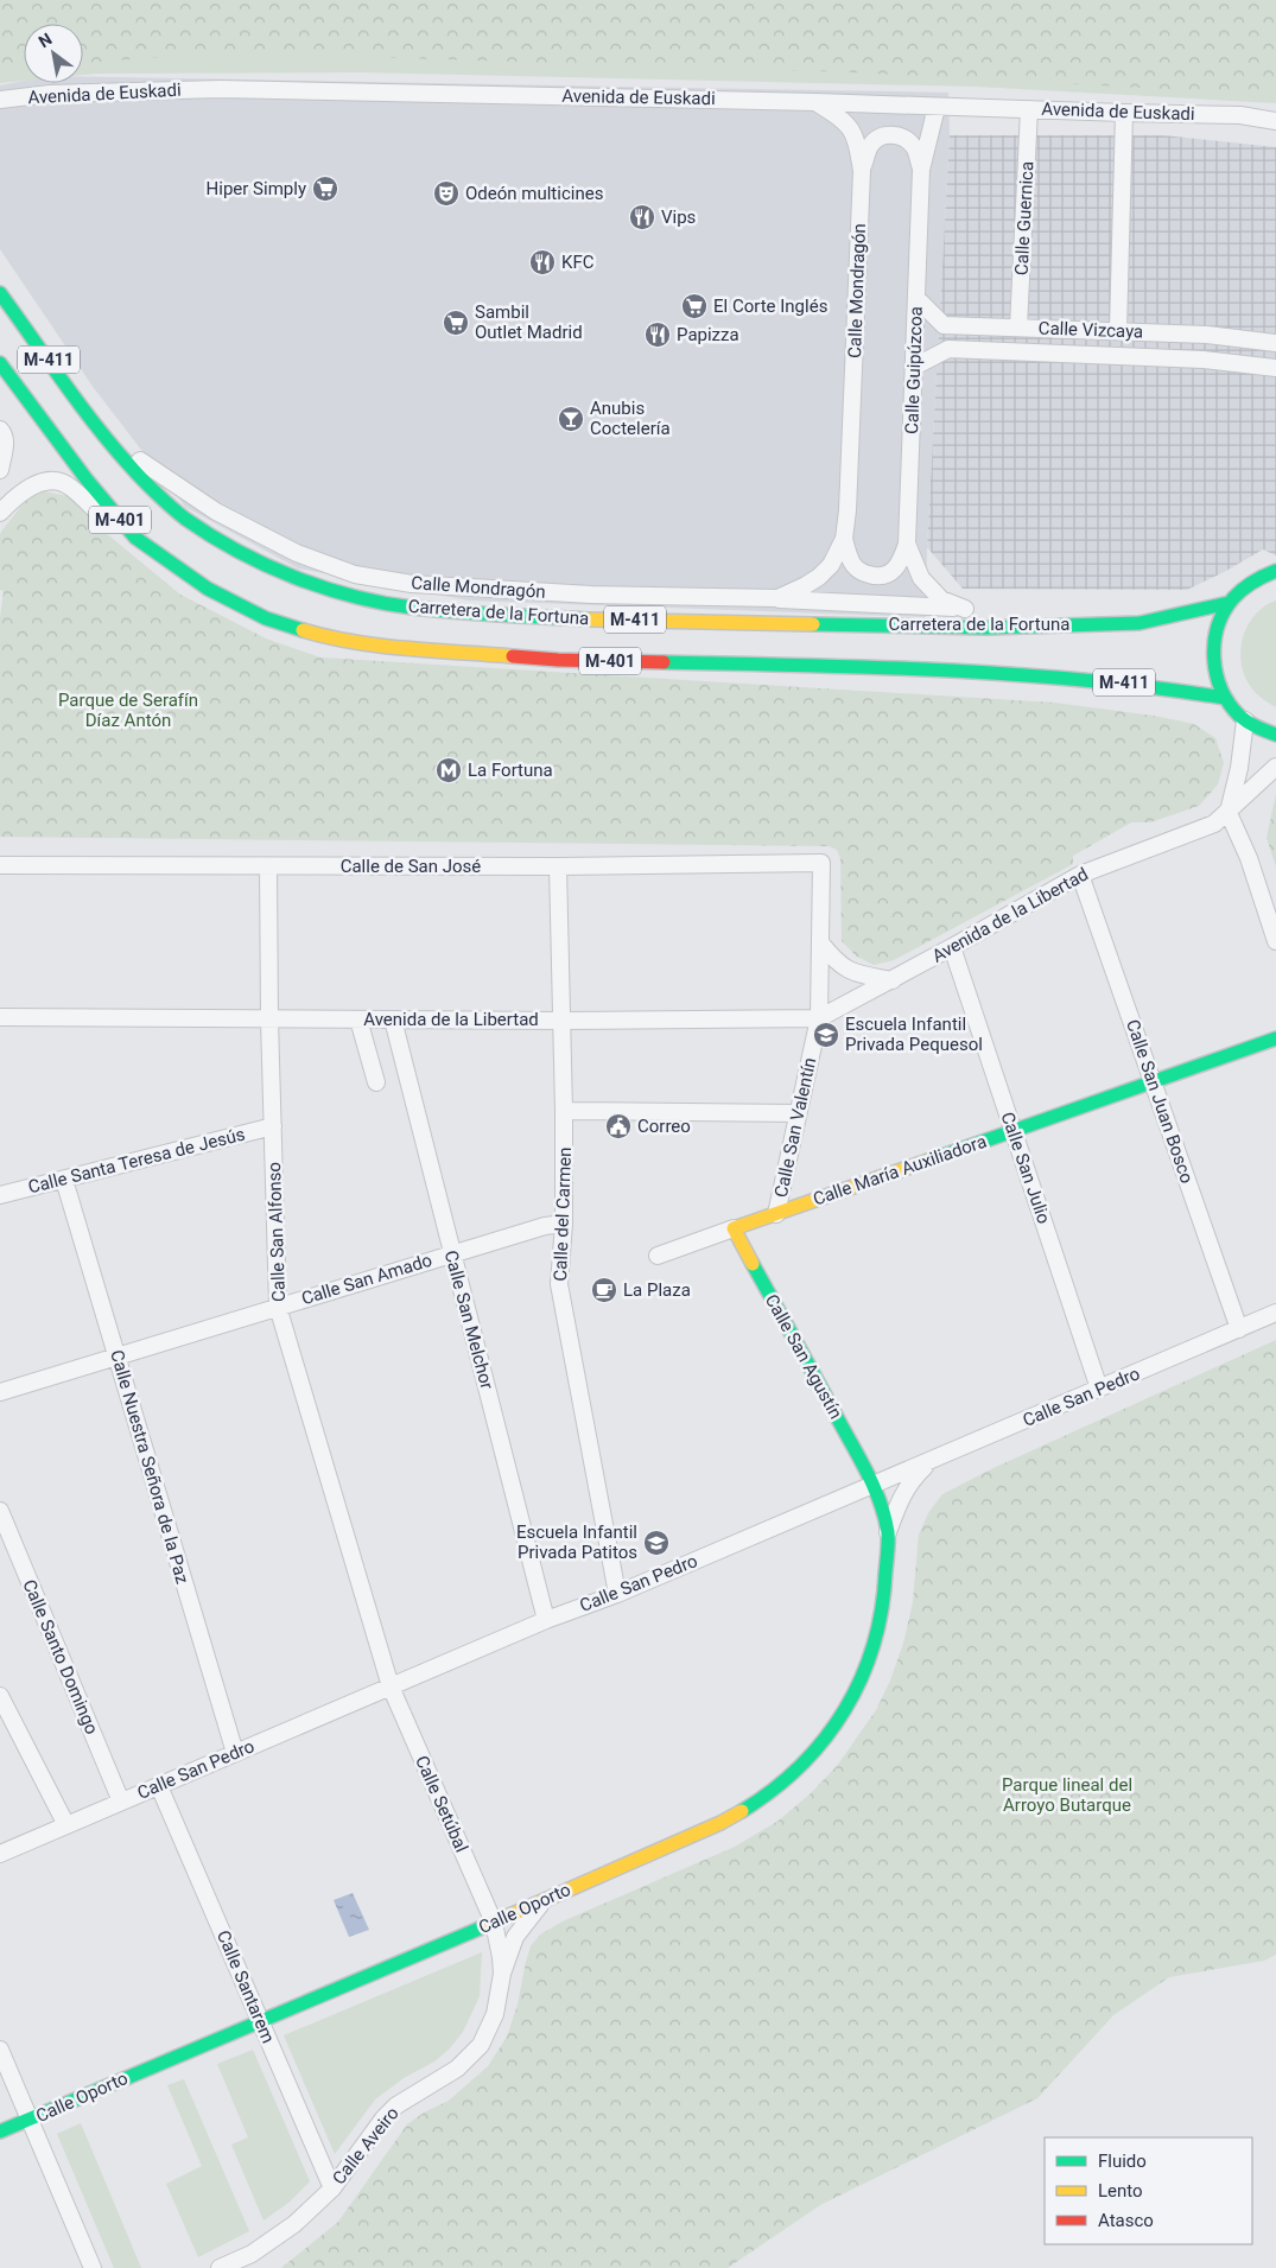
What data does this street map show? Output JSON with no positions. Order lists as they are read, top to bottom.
{
  "streets": {
    "main road": [
      "M-411",
      "M-401",
      "Carretera de la Fortuna",
      "Calle María Auxiliadora",
      "Calle San Agustín",
      "Calle Oporto"
    ],
    "street": [
      "Avenida de Euskadi",
      "Calle Guernica",
      "Calle Mondragón",
      "Calle Vizcaya",
      "Calle Guipúzcoa",
      "Calle de San José",
      "Avenida de la Libertad",
      "Calle San Juan Bosco",
      "Calle San Valentín",
      "Calle Santa Teresa de Jesús",
      "Calle San Julio",
      "Calle del Carmen",
      "Calle San Alfonso",
      "Calle San Amado",
      "Calle San Melchor",
      "Calle San Pedro",
      "Calle Nuestra Señora de la Paz",
      "Calle Santo Domingo",
      "Calle Setúbal",
      "Calle Santarem",
      "Calle Aveiro"
    ]
  },
  "crossings": [
    ["Avenida de Euskadi", "Calle Guernica"],
    ["Avenida de Euskadi", "Calle Mondragón"],
    ["Avenida de Euskadi", "Calle Guipúzcoa"],
    ["Calle Guernica", "Calle Vizcaya"],
    ["Calle Mondragón", "Carretera de la Fortuna"],
    ["Calle Vizcaya", "Calle Guipúzcoa"],
    ["M-411", "M-401"],
    ["Calle Guipúzcoa", "Carretera de la Fortuna"],
    ["Calle de San José", "Calle San Valentín"],
    ["Calle de San José", "Calle del Carmen"],
    ["Calle de San José", "Calle San Alfonso"],
    ["Avenida de la Libertad", "Calle San Juan Bosco"],
    ["Avenida de la Libertad", "Calle San Valentín"],
    ["Avenida de la Libertad", "Calle San Julio"],
    ["Avenida de la Libertad", "Calle del Carmen"],
    ["Avenida de la Libertad", "Calle San Alfonso"],
    ["Avenida de la Libertad", "Calle San Melchor"],
    ["Calle San Juan Bosco", "Calle María Auxiliadora"],
    ["Calle San Juan Bosco", "Calle San Pedro"],
    ["Calle San Valentín", "Calle María Auxiliadora"],
    ["Calle Santa Teresa de Jesús", "Calle San Alfonso"],
    ["Calle Santa Teresa de Jesús", "Calle Nuestra Señora de la Paz"],
    ["Calle San Julio", "Calle María Auxiliadora"],
    ["Calle San Julio", "Calle San Pedro"],
    ["Calle María Auxiliadora", "Calle San Agustín"],
    ["Calle del Carmen", "Calle San Amado"],
    ["Calle del Carmen", "Calle San Pedro"],
    ["Calle San Alfonso", "Calle San Amado"],
    ["Calle San Alfonso", "Calle San Pedro"],
    ["Calle San Alfonso", "Calle Setúbal"],
    ["Calle San Amado", "Calle San Melchor"],
    ["Calle San Amado", "Calle Nuestra Señora de la Paz"],
    ["Calle San Melchor", "Calle San Pedro"],
    ["Calle San Agustín", "Calle San Pedro"],
    ["Calle San Agustín", "Calle Oporto"],
    ["Calle San Pedro", "Calle Nuestra Señora de la Paz"],
    ["Calle San Pedro", "Calle Santo Domingo"],
    ["Calle San Pedro", "Calle Setúbal"],
    ["Calle San Pedro", "Calle Oporto"],
    ["Calle San Pedro", "Calle Santarem"],
    ["Calle Setúbal", "Calle Oporto"],
    ["Calle Setúbal", "Calle Aveiro"],
    ["Calle Oporto", "Calle Santarem"],
    ["Calle Oporto", "Calle Aveiro"],
    ["Calle Santarem", "Calle Aveiro"]
  ],
  "parks": ["Parque de Serafín Díaz Antón", "Parque lineal del Arroyo Butarque"],
  "places": {
    "supermarket": ["Hiper Simply", "El Corte Inglés", "Sambil Outlet Madrid"],
    "theatre": ["Odeón multicines"],
    "restaurant": ["Vips", "KFC", "Papizza"],
    "bar": ["Anubis Coctelería"],
    "metro station": ["La Fortuna"],
    "school or university": ["Escuela Infantil Privada Pequesol", "Escuela Infantil Privada Patitos"],
    "public building": ["Correo"],
    "cafe": ["La Plaza"]
  },
  "legend": ["Fluido", "Lento", "Atasco"],
  "north": "top left"
}
